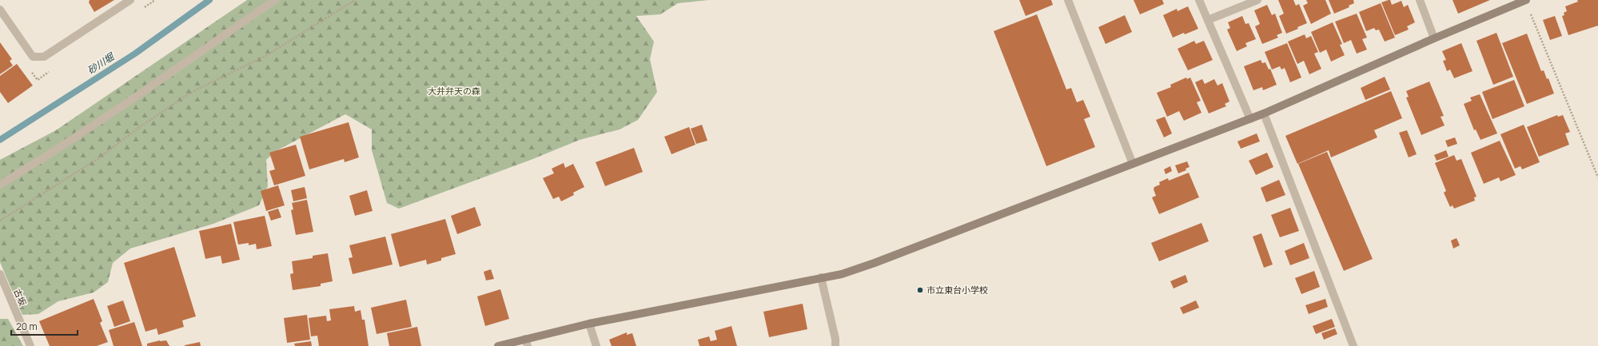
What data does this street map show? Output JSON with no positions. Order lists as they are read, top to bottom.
{
  "streets": {
    "street": ["古坂"]
  },
  "water": ["砂川堀"],
  "parks": ["大井弁天の森"],
  "places": ["市立東台小学校"],
  "scale_bar": "20 m"
}
